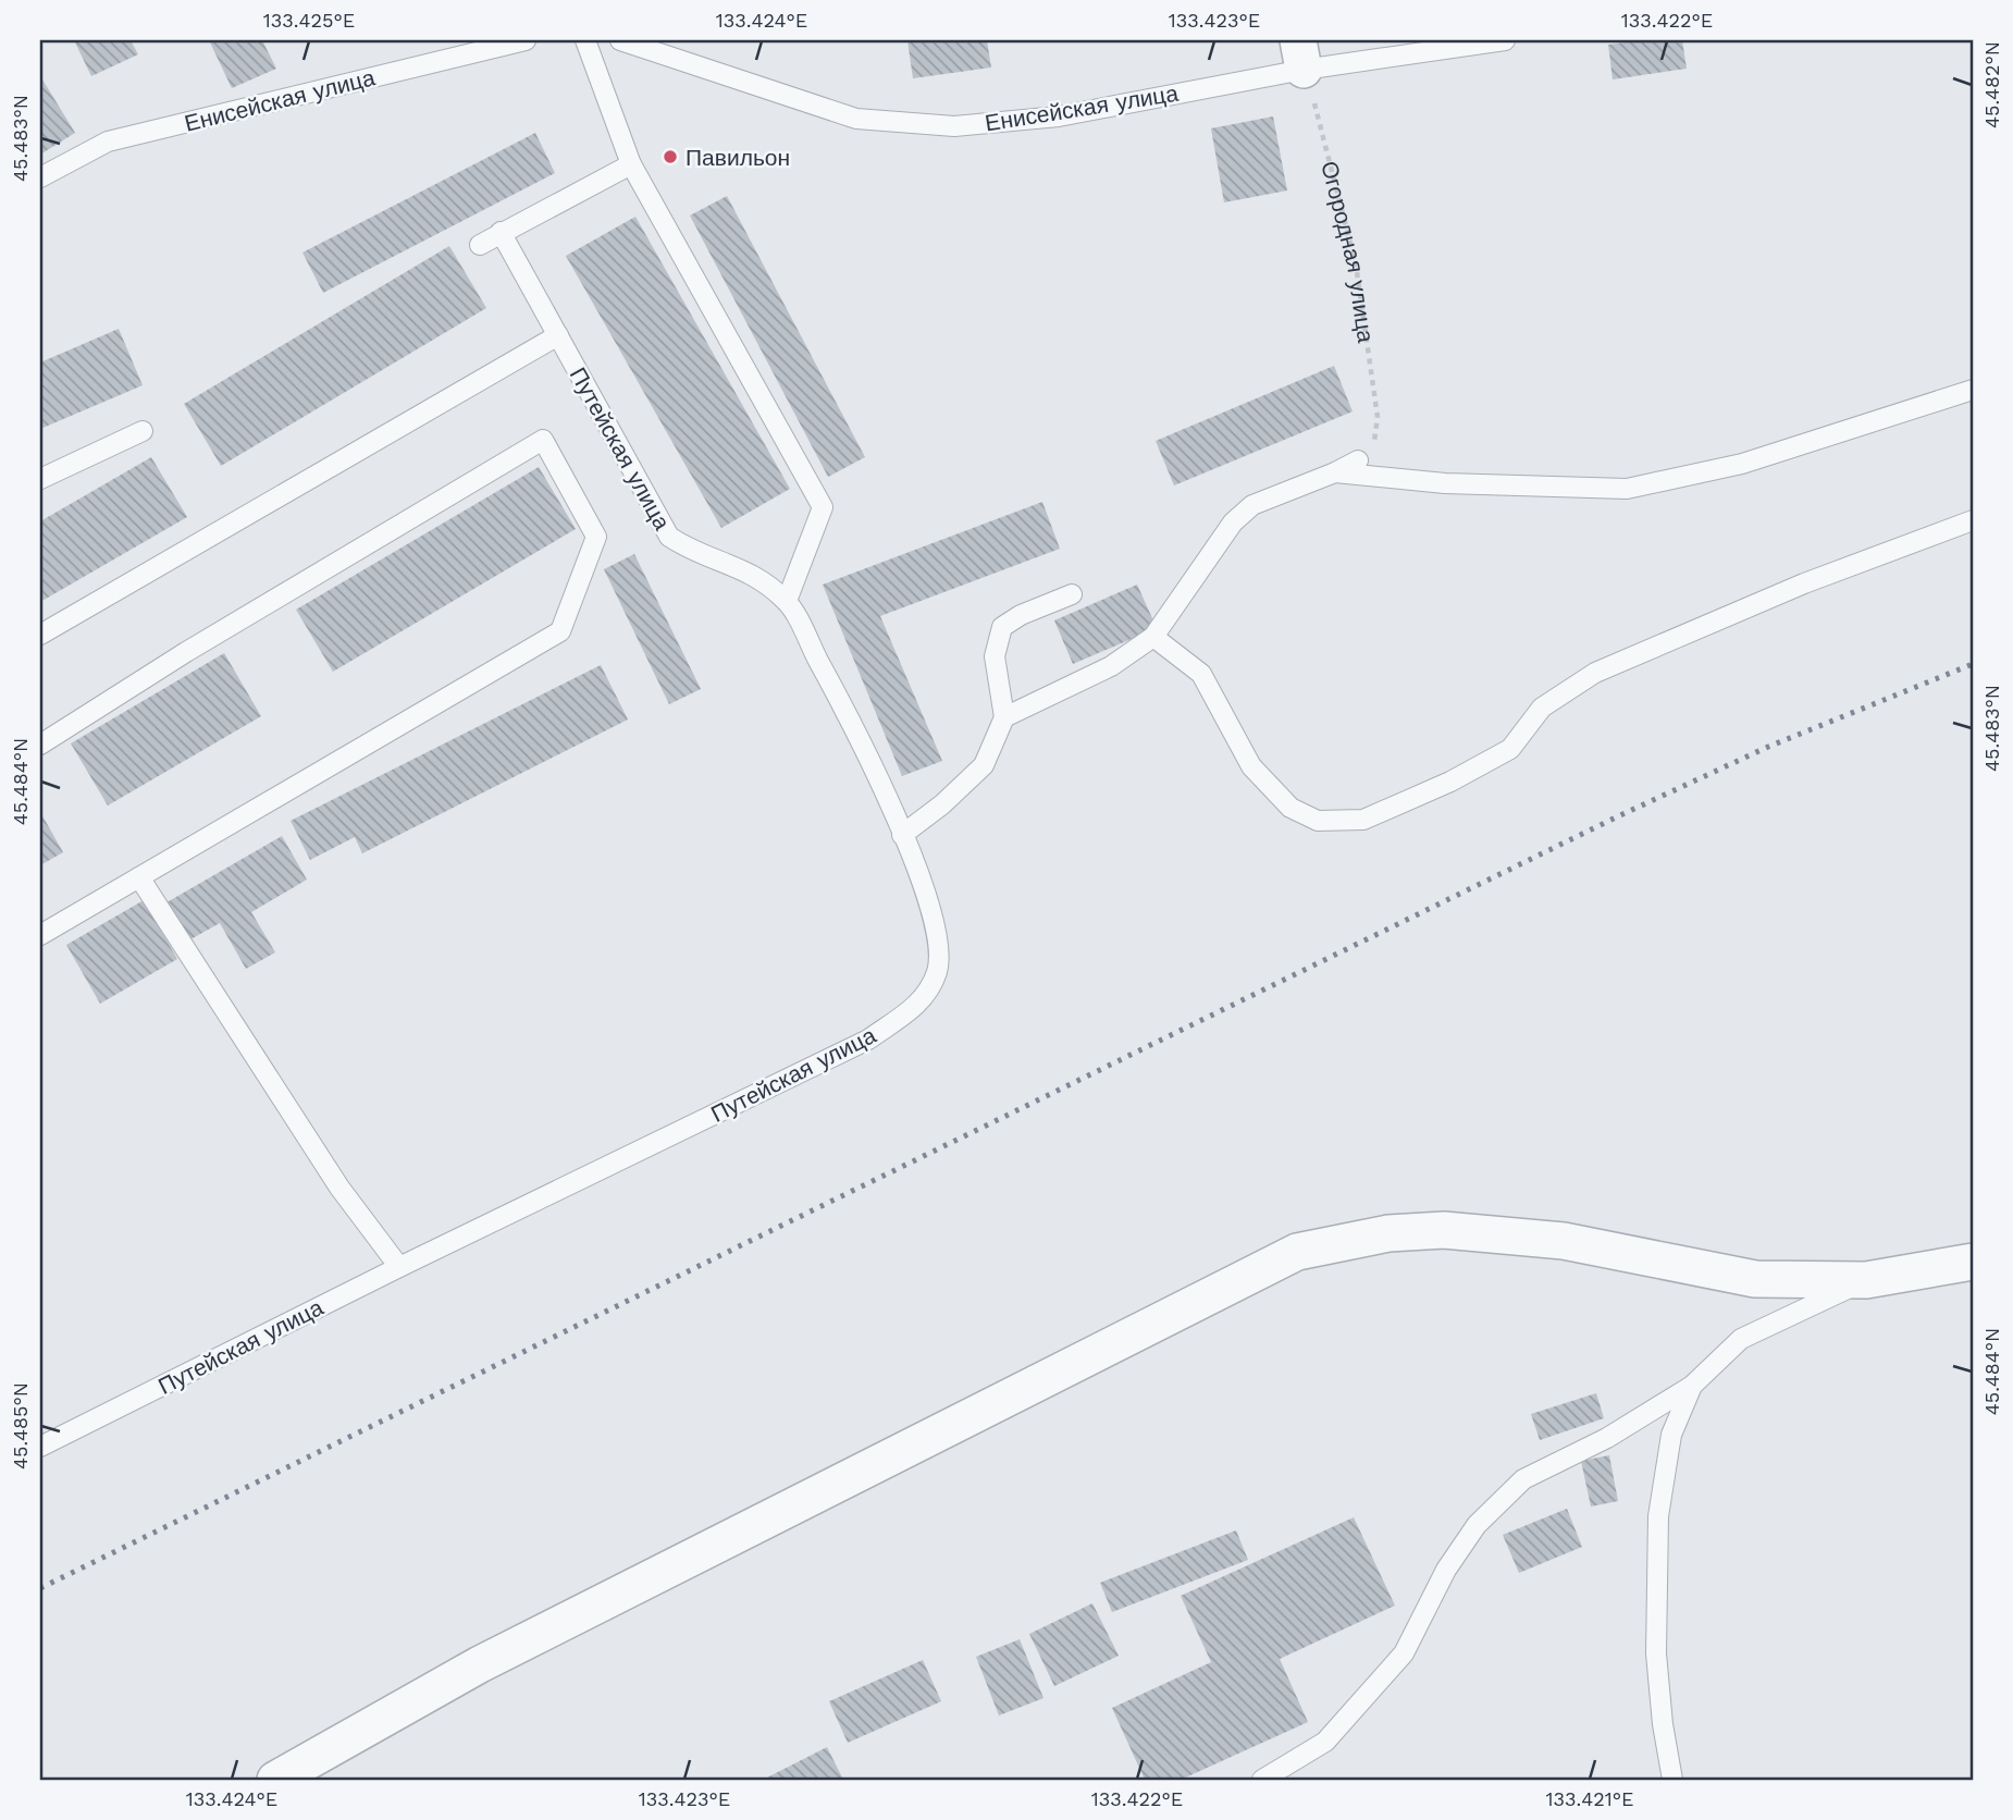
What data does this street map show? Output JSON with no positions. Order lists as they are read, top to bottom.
{
  "streets": {
    "lane": ["Енисейская улица", "Путейская улица"],
    "path": ["Огородная улица"]
  },
  "crossings": [
    ["Енисейская улица", "Огородная улица"]
  ],
  "places": ["Павильон"],
  "coordinates": [
    "133.425°E",
    "133.424°E",
    "133.423°E",
    "133.422°E",
    "45.482°N",
    "45.483°N",
    "45.484°N",
    "45.485°N",
    "133.421°E"
  ]
}
